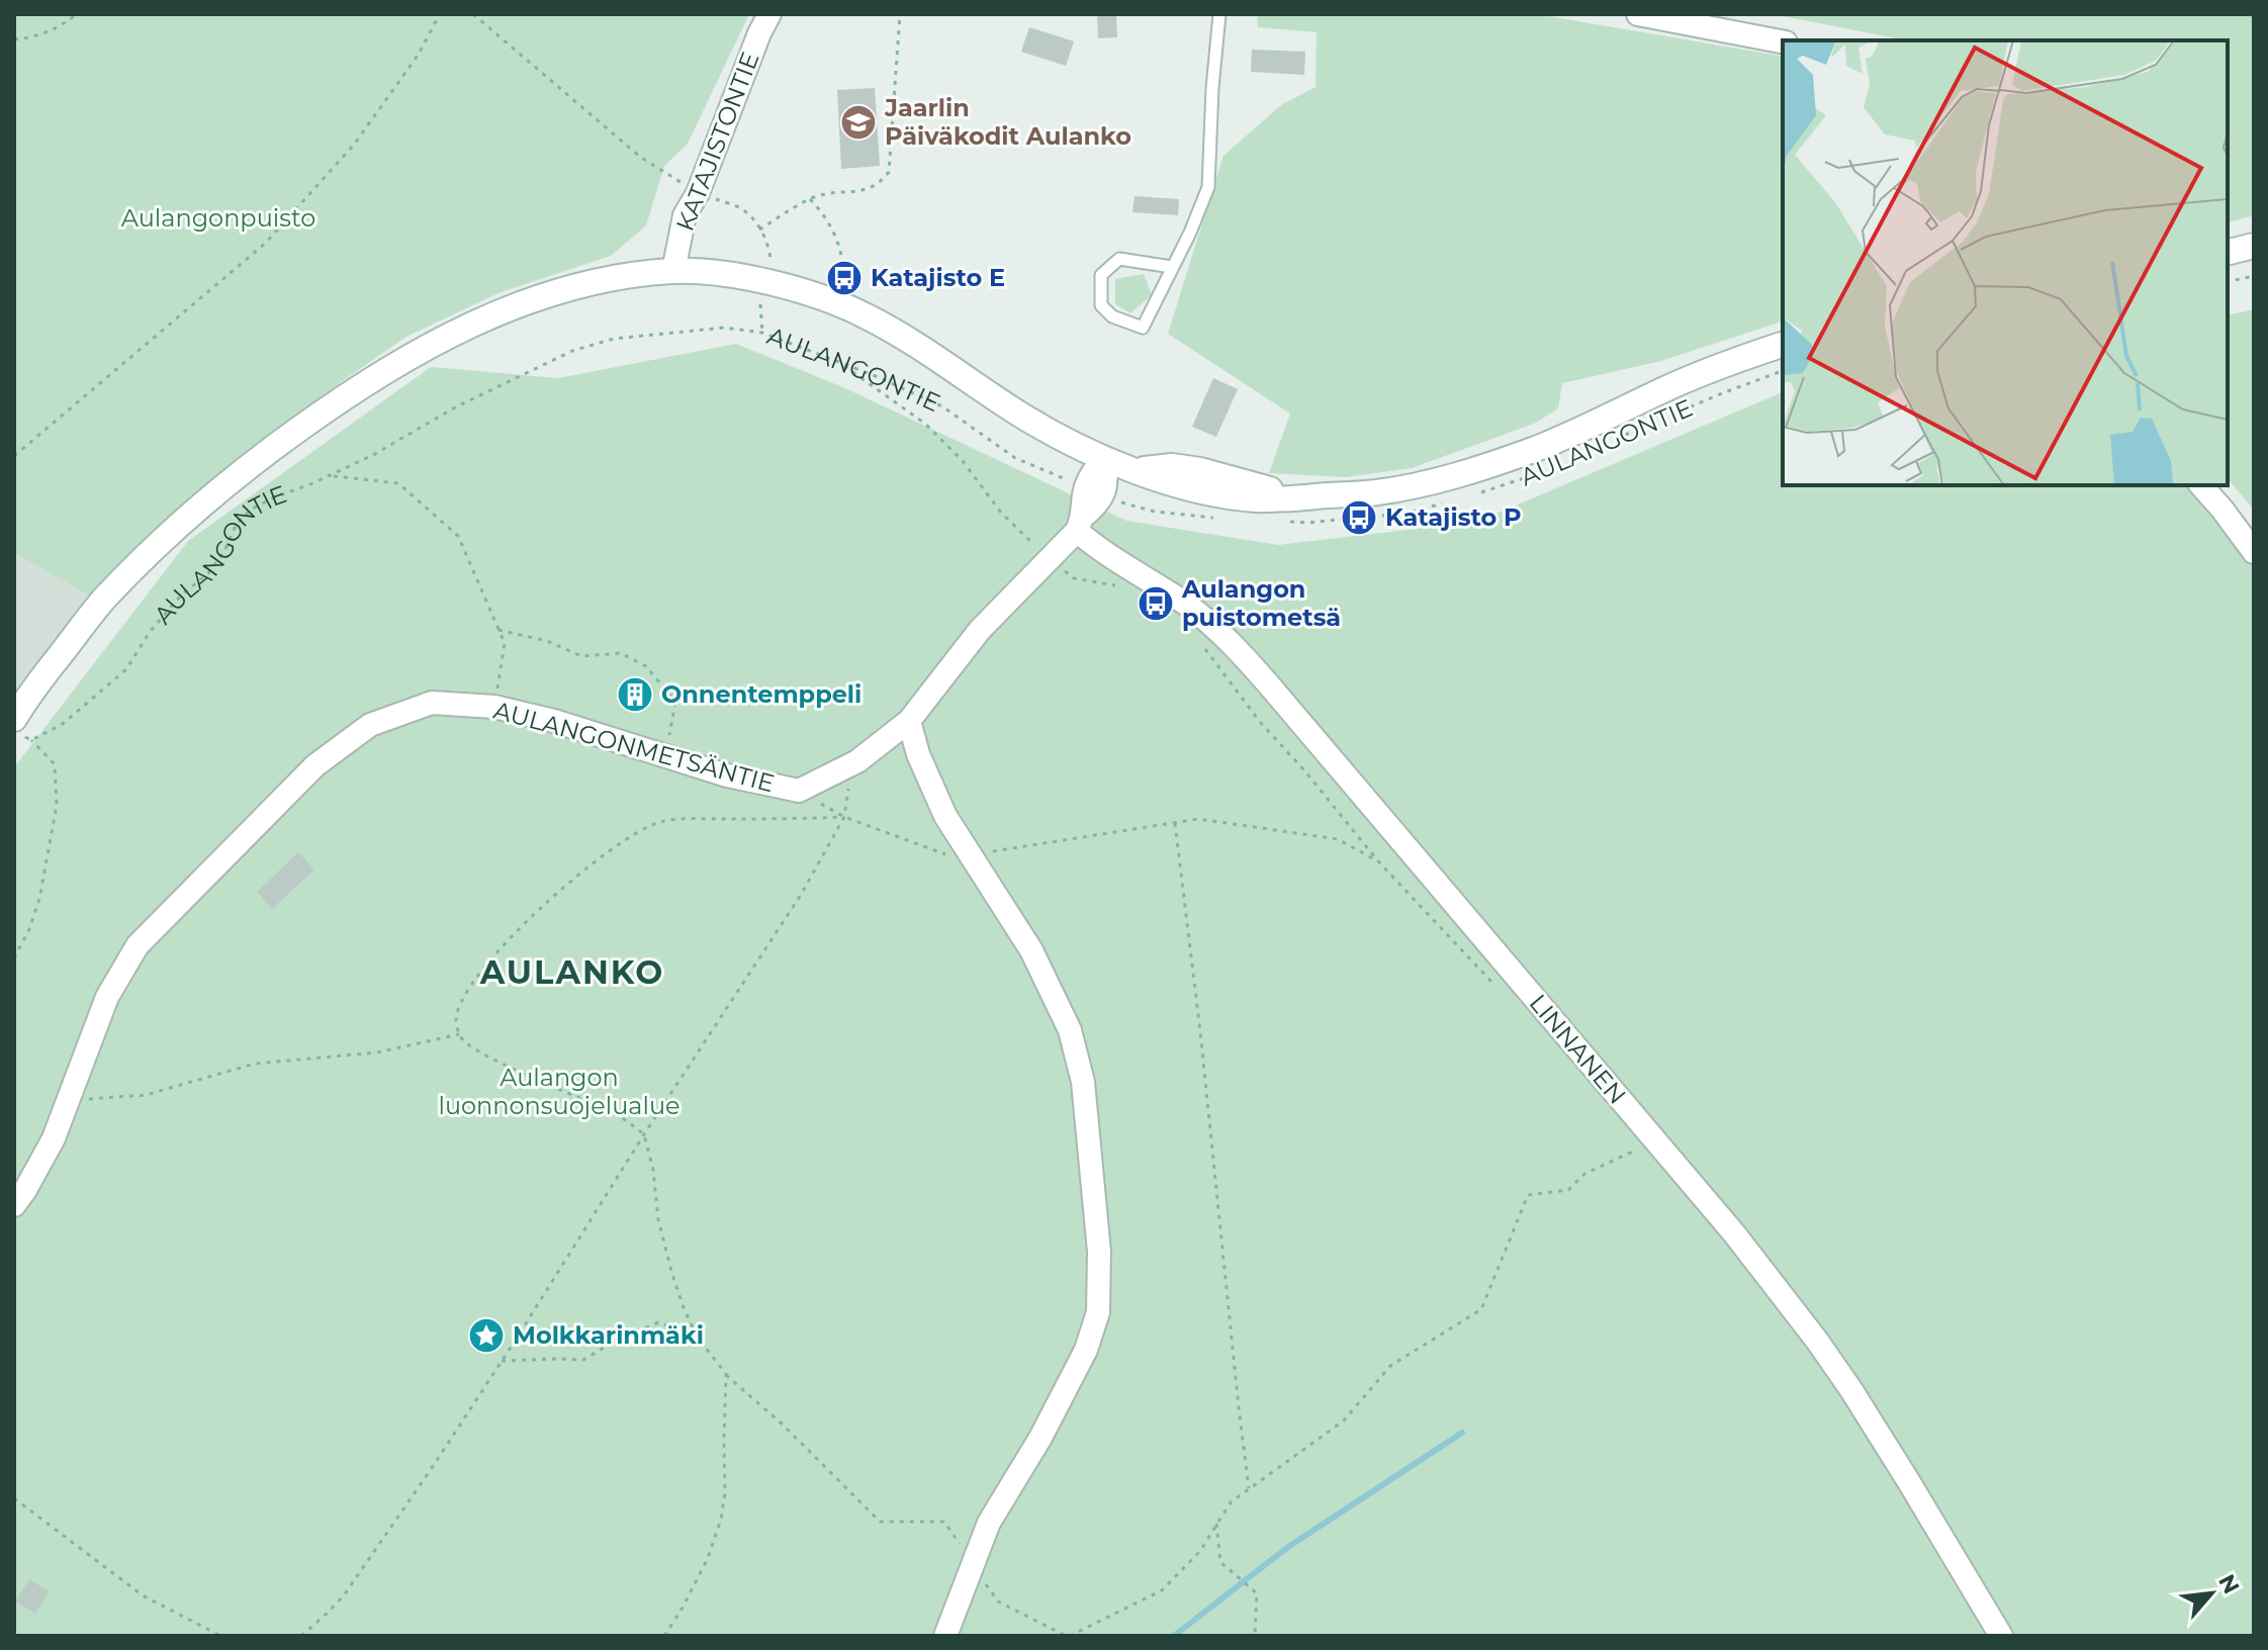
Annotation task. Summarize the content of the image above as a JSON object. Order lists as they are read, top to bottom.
{
  "streets": {
    "street": [
      "KATAJISTONTIE",
      "AULANGONTIE",
      "AULANGONMETSÄNTIE",
      "LINNANEN"
    ]
  },
  "crossings": [
    ["KATAJISTONTIE", "AULANGONTIE"],
    ["AULANGONTIE", "AULANGONMETSÄNTIE"],
    ["AULANGONMETSÄNTIE", "LINNANEN"]
  ],
  "districts": ["AULANKO"],
  "parks": ["Aulangonpuisto", "Aulangon luonnonsuojelualue"],
  "places": {
    "school or university": ["Jaarlin Päiväkodit Aulanko"],
    "bus stop": ["Katajisto E", "Katajisto P", "Aulangon puistometsä"],
    "building": ["Onnentemppeli"],
    "place": ["Molkkarinmäki"]
  },
  "north": "top right"
}
